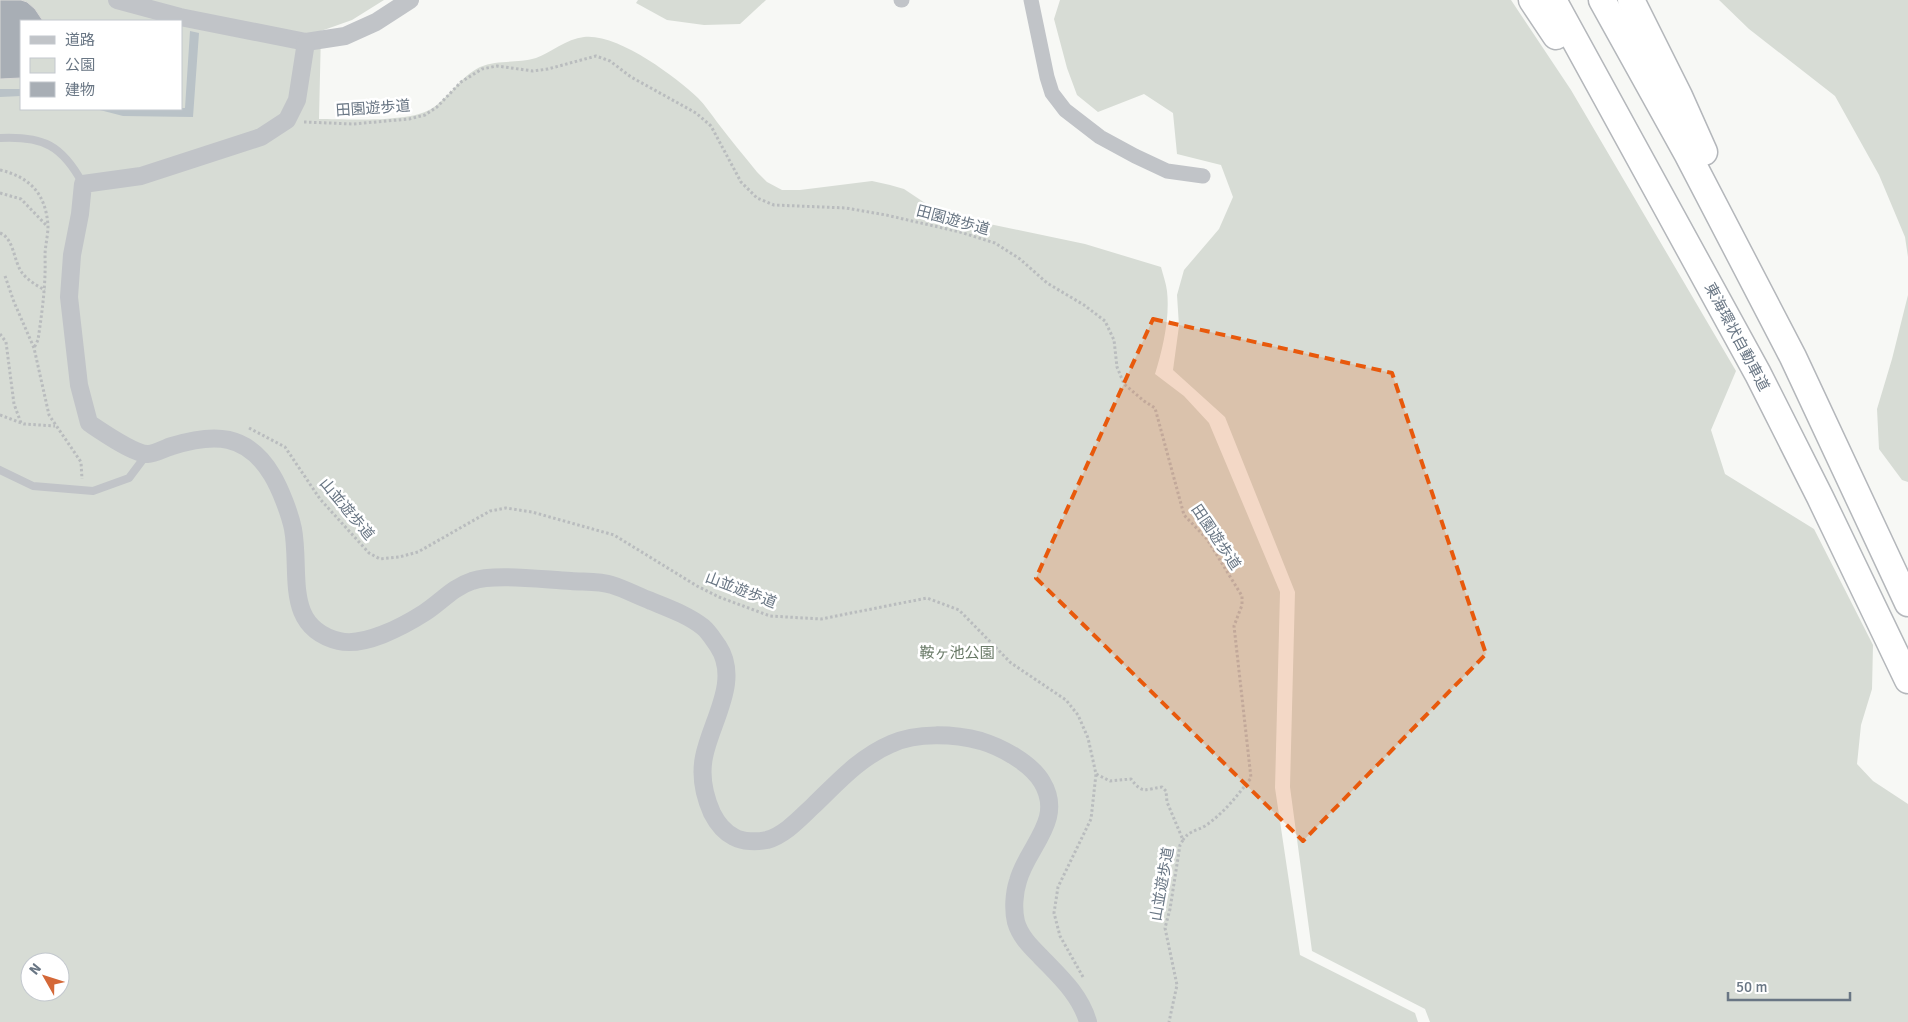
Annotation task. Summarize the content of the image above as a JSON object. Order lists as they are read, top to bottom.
{
  "streets": {
    "highway": ["東海環状自動車道"],
    "path": ["田園遊歩道", "山並遊歩道"]
  },
  "crossings": [
    ["田園遊歩道", "山並遊歩道"]
  ],
  "parks": ["鞍ヶ池公園"],
  "legend": ["道路", "公園", "建物"],
  "scale_bar": "50 m",
  "north": "top left"
}
